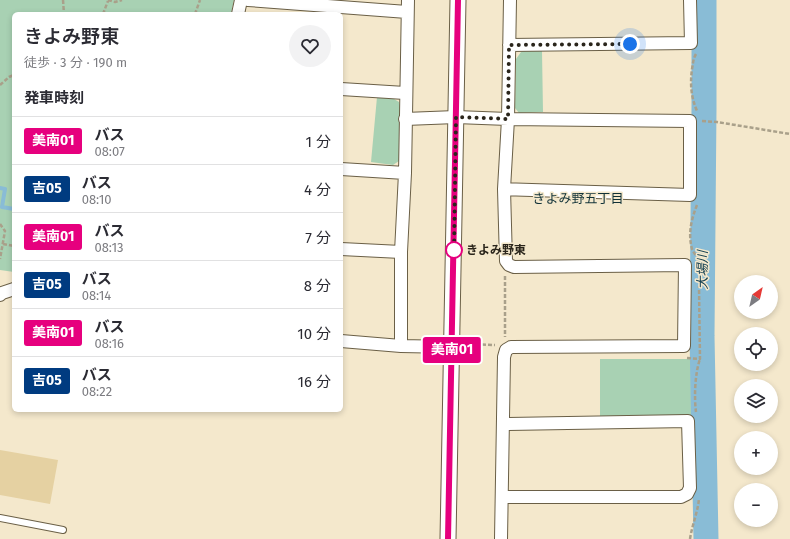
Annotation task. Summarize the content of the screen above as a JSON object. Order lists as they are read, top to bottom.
{
  "districts": ["きよみ野五丁目"],
  "water": ["大場川"],
  "places": ["きよみ野東"],
  "lines": ["bus line 美南01"],
  "north": "top right",
  "page": {
    "on_map": "美南01",
    "heading": [
      ["きよみ野東", "徒歩 · 3 分 · 190 m"],
      "発車時刻"
    ],
    "list": [
      {
        "mark": "美南01",
        "name": "バス",
        "note": "08:07",
        "value": "1 分"
      },
      {
        "mark": "吉05",
        "name": "バス",
        "note": "08:10",
        "value": "4 分"
      },
      {
        "mark": "美南01",
        "name": "バス",
        "note": "08:13",
        "value": "7 分"
      },
      {
        "mark": "吉05",
        "name": "バス",
        "note": "08:14",
        "value": "8 分"
      },
      {
        "mark": "美南01",
        "name": "バス",
        "note": "08:16",
        "value": "10 分"
      },
      {
        "mark": "吉05",
        "name": "バス",
        "note": "08:22",
        "value": "16 分"
      }
    ],
    "map_buttons": ["+", "−"]
  }
}
